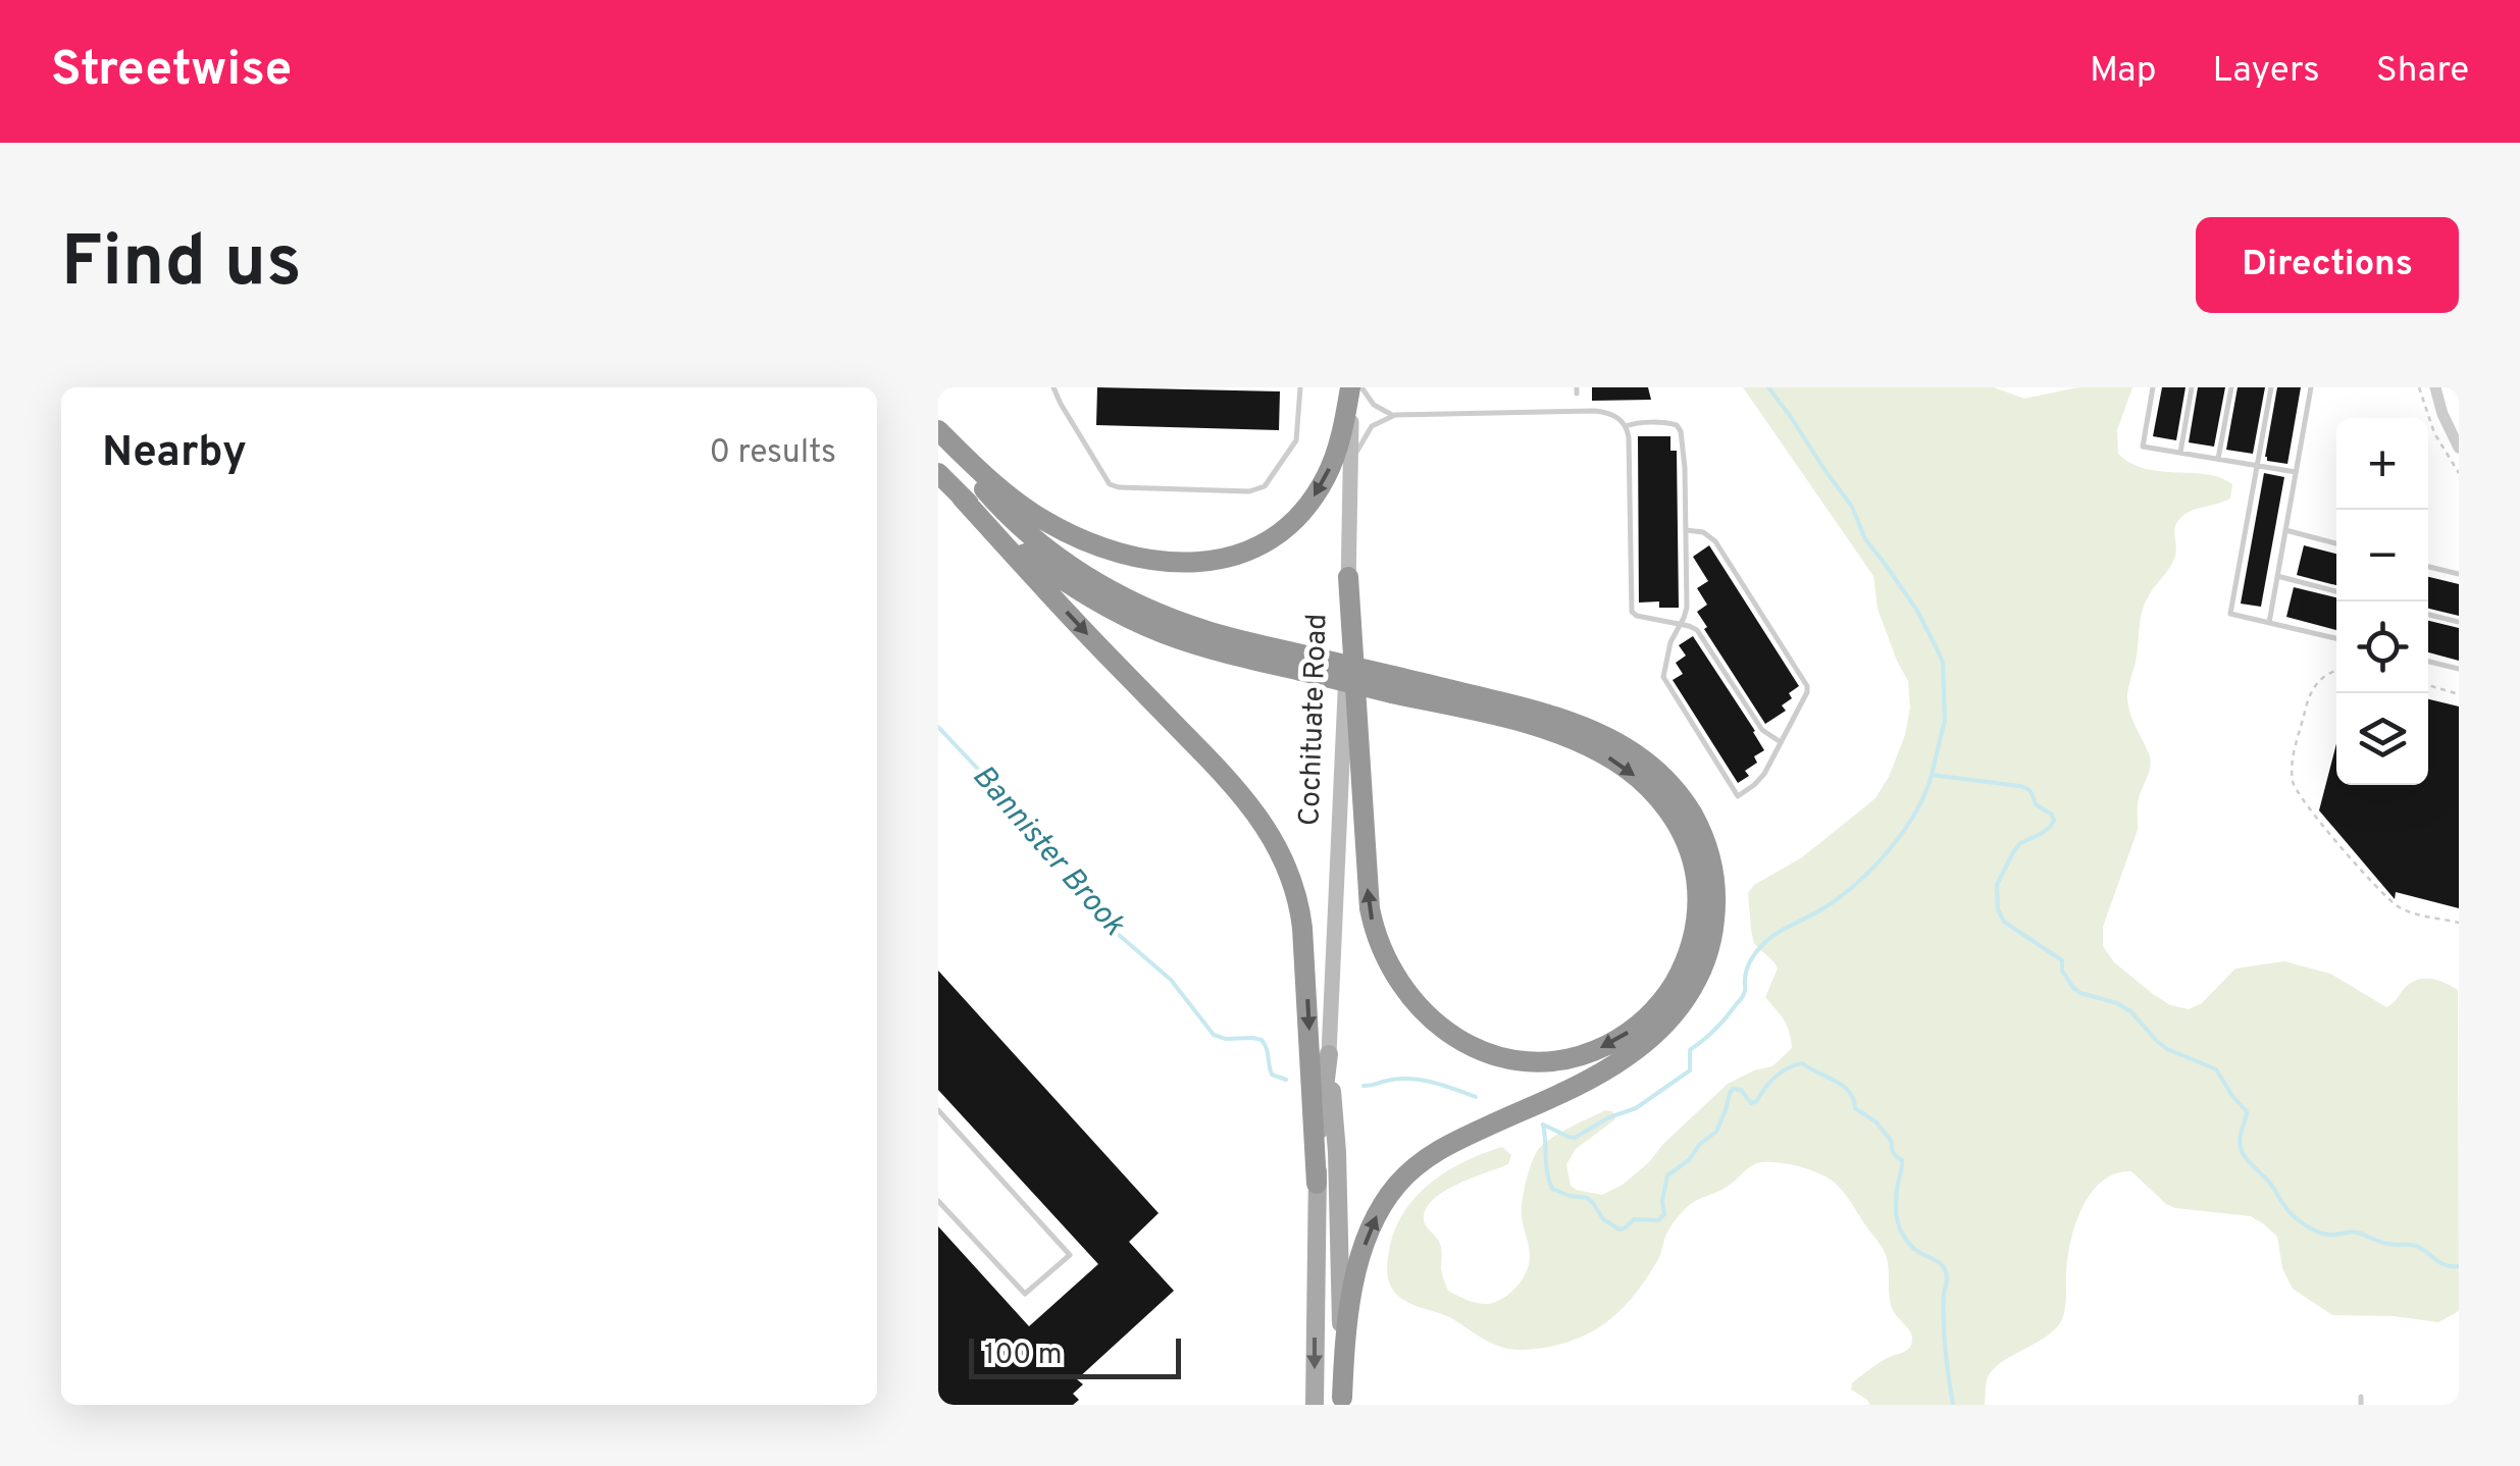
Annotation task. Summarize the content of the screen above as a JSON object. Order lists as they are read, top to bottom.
{
  "streets": {
    "main road": ["Cochituate Road"]
  },
  "water": ["Bannister Brook"],
  "scale_bar": "100 m",
  "page": {
    "header": "Streetwise",
    "nav": ["Map", "Layers", "Share"],
    "buttons": "Directions",
    "title": "Find us",
    "heading": ["Nearby", "0 results"],
    "map_buttons": ["+", "−"],
    "scale": "100 m"
  }
}
